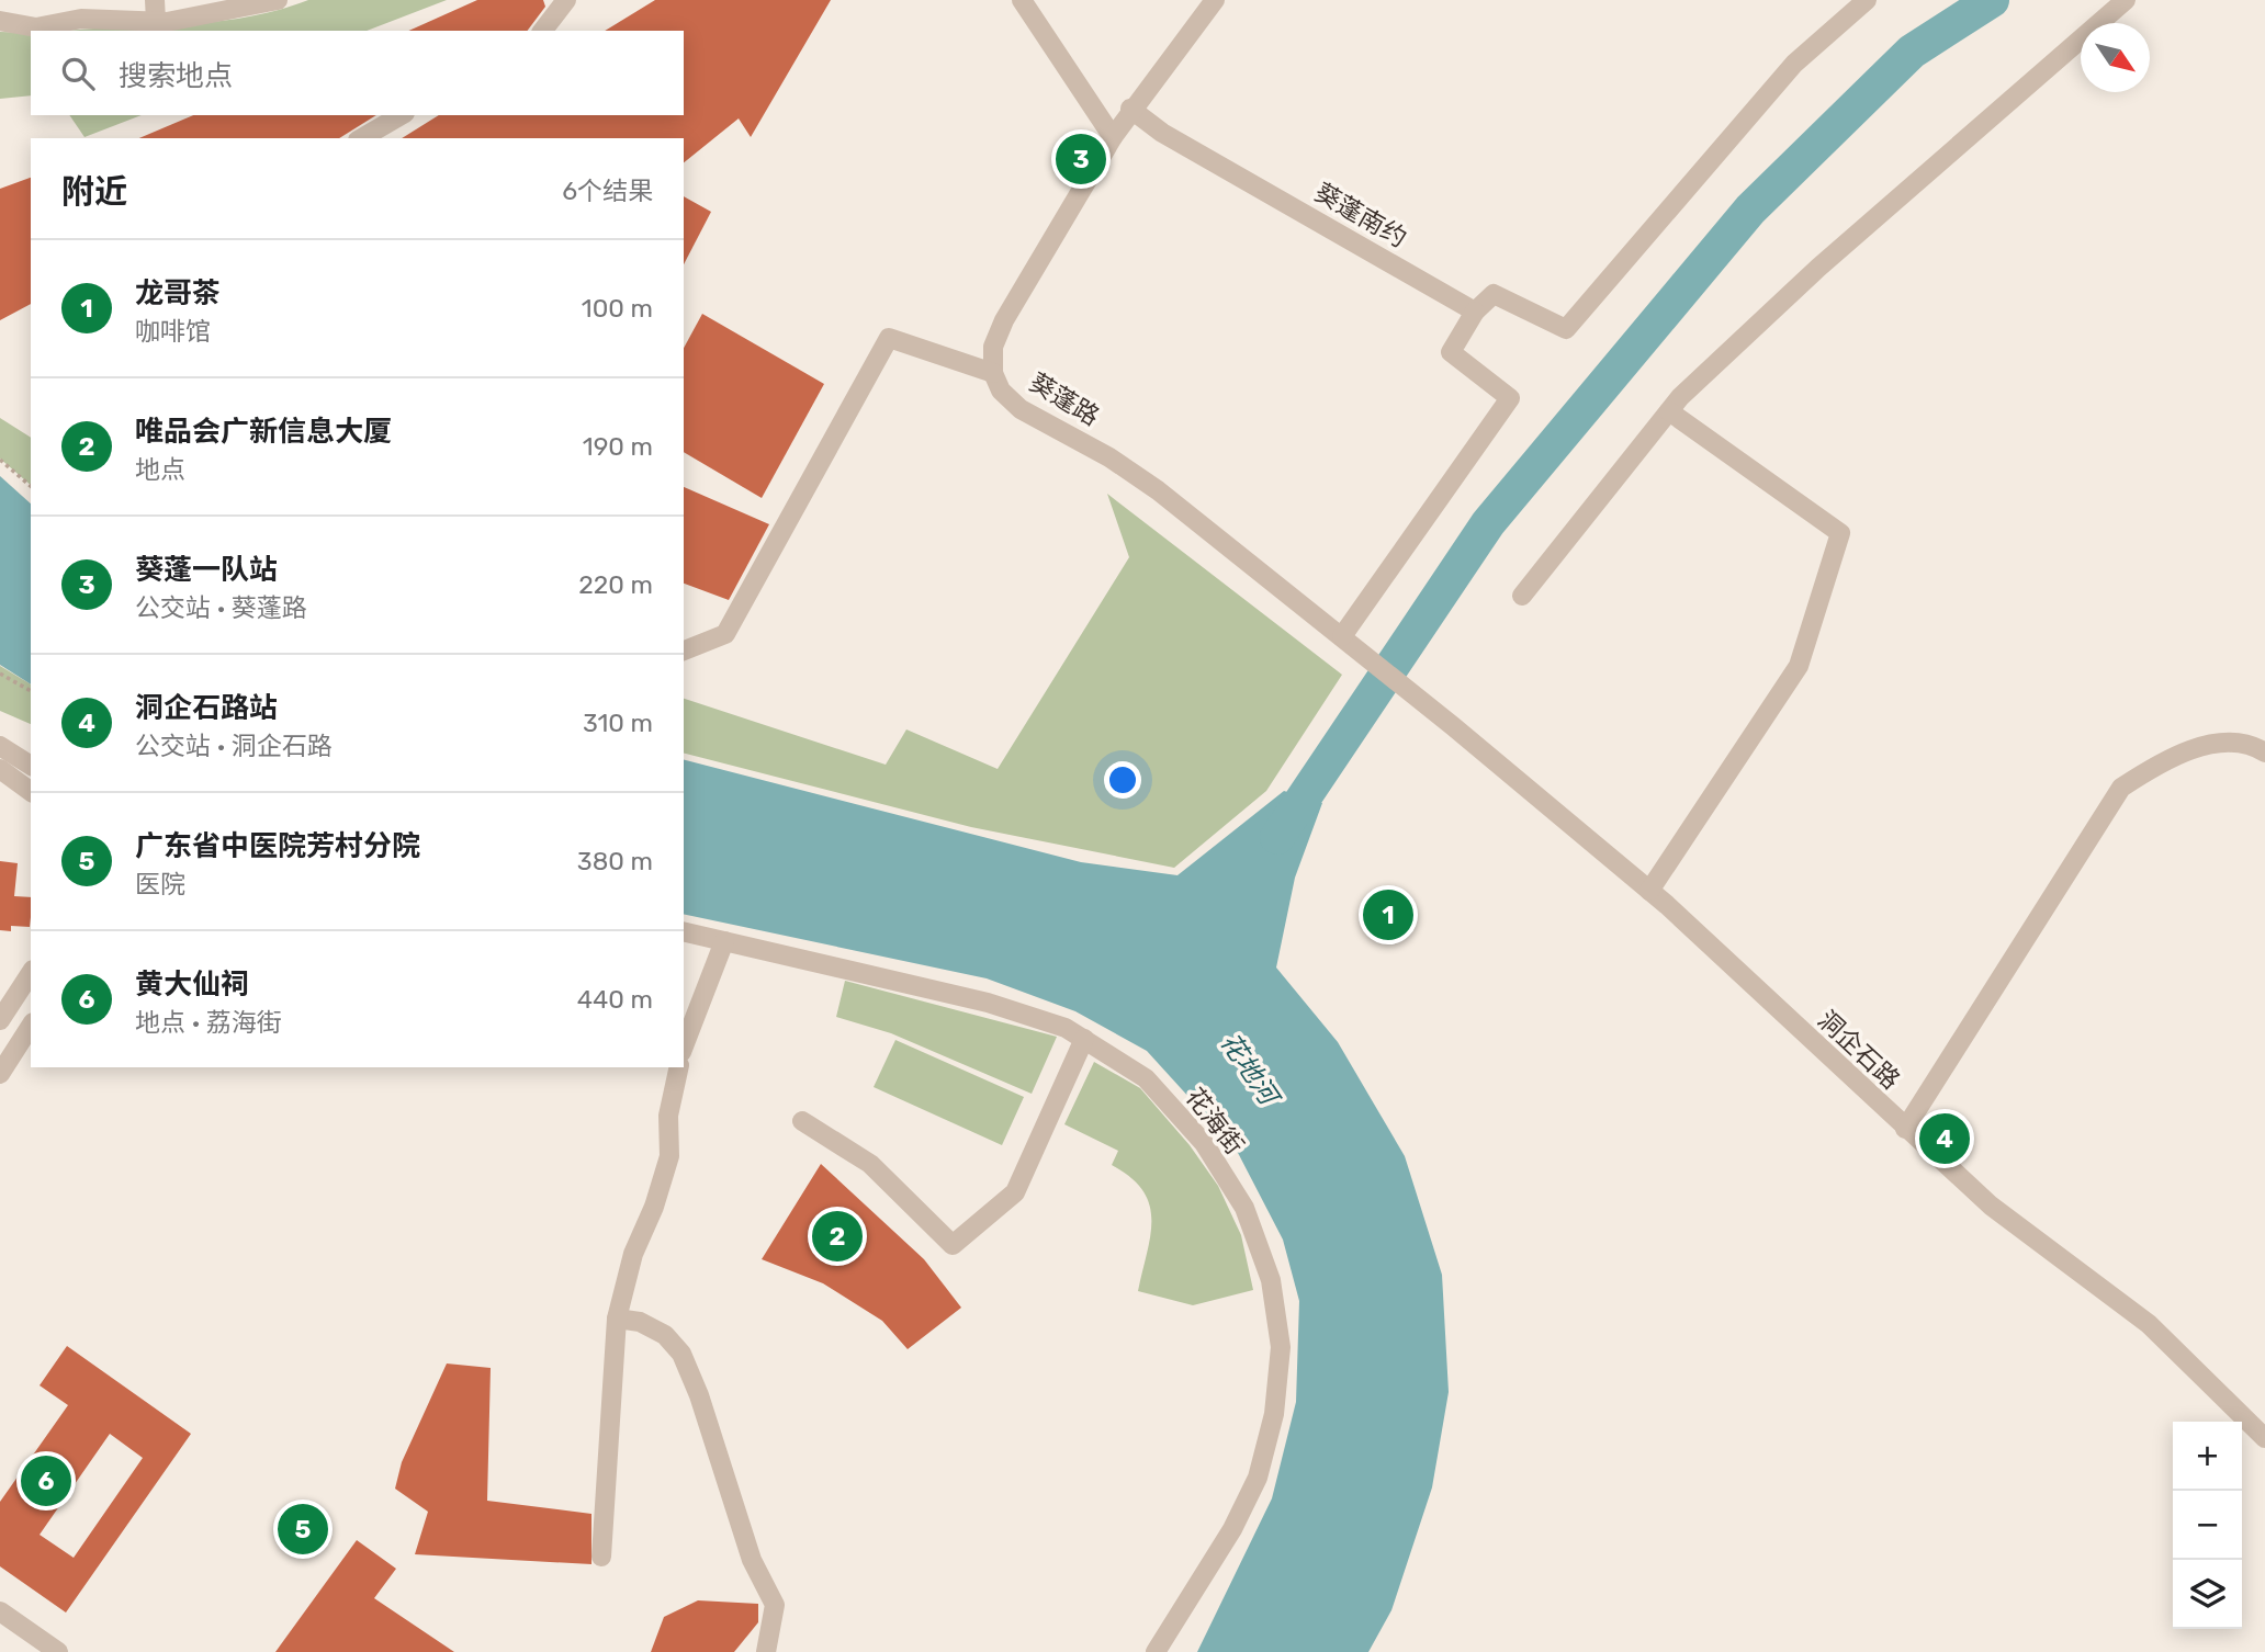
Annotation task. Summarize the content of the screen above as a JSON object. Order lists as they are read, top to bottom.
{
  "streets": {
    "street": [
      "葵蓬南约",
      "葵蓬路",
      "洞企石路",
      "花海街"
    ]
  },
  "crossings": [
    ["葵蓬南约", "葵蓬路"],
    ["葵蓬路", "洞企石路"]
  ],
  "water": ["花地河"],
  "north": "bottom right",
  "page": {
    "search": "搜索地点",
    "pins": [
      "3",
      "1",
      "4",
      "2",
      "6",
      "5"
    ],
    "heading": ["附近", "6个结果"],
    "list": [
      {
        "mark": "1",
        "name": "龙哥茶",
        "note": "咖啡馆",
        "value": "100 m"
      },
      {
        "mark": "2",
        "name": "唯品会广新信息大厦",
        "note": "地点",
        "value": "190 m"
      },
      {
        "mark": "3",
        "name": "葵蓬一队站",
        "note": "公交站 · 葵蓬路",
        "value": "220 m"
      },
      {
        "mark": "4",
        "name": "洞企石路站",
        "note": "公交站 · 洞企石路",
        "value": "310 m"
      },
      {
        "mark": "5",
        "name": "广东省中医院芳村分院",
        "note": "医院",
        "value": "380 m"
      },
      {
        "mark": "6",
        "name": "黄大仙祠",
        "note": "地点 · 荔海街",
        "value": "440 m"
      }
    ],
    "map_buttons": ["+", "−"]
  }
}
